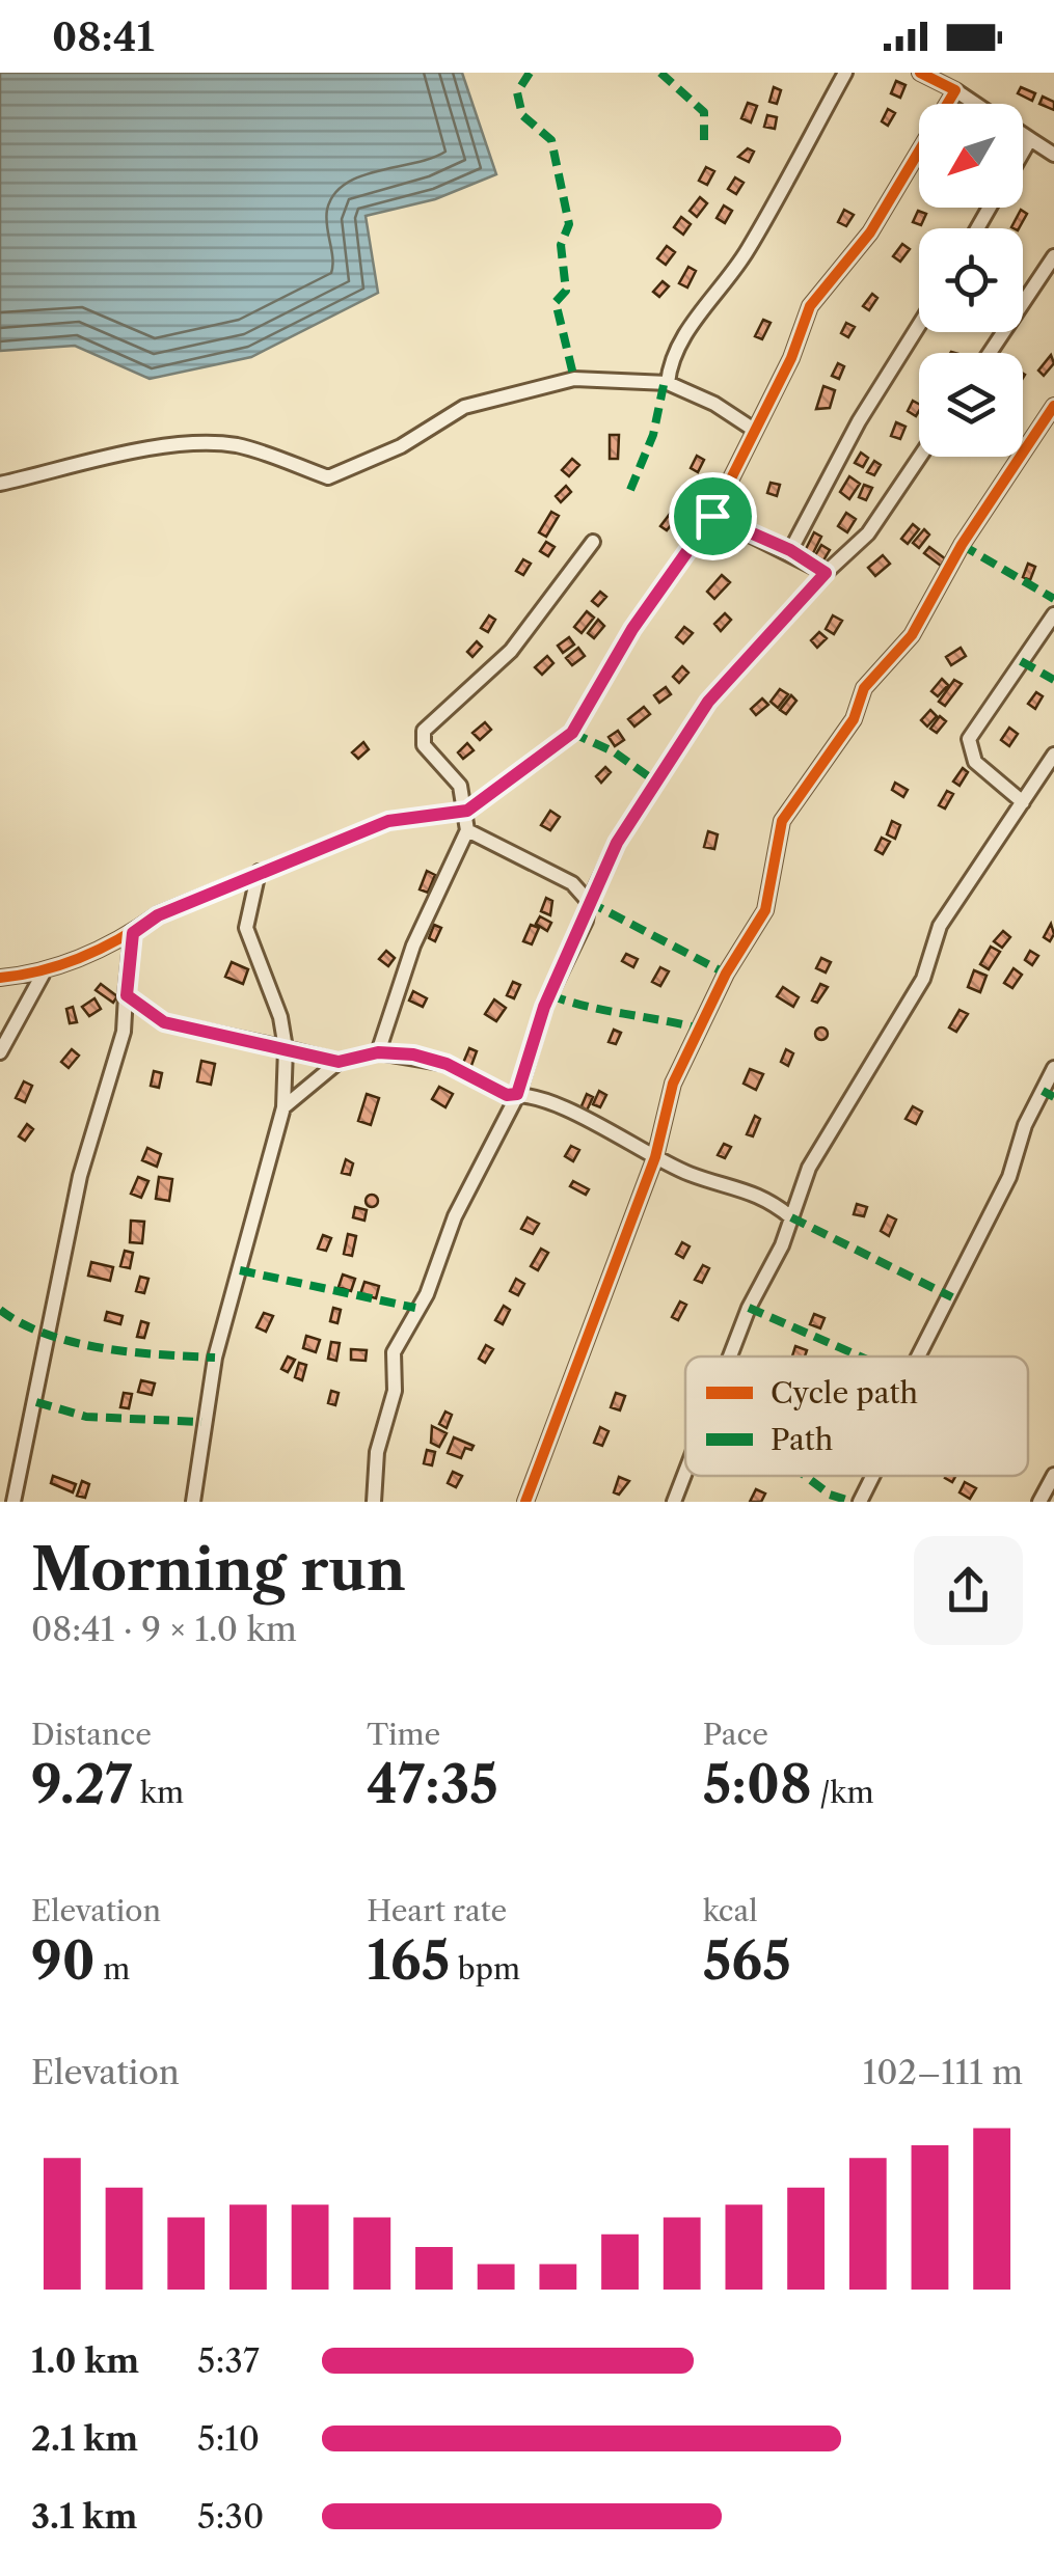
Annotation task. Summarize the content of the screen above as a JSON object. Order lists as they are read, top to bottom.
{
  "legend": ["Cycle path", "Path"],
  "north": "bottom left",
  "page": {
    "status": "08:41",
    "heading": ["Morning run", "08:41 · 9 × 1.0 km"],
    "stats": [
      ["Distance", "9.27 km"],
      ["Time", "47:35"],
      ["Pace", "5:08 /km"],
      ["Elevation", "90 m"],
      ["Heart rate", "165 bpm"],
      ["kcal", "565"]
    ],
    "chart": ["Elevation", "102–111 m"],
    "list": [
      {
        "name": "1.0 km",
        "note": "5:37"
      },
      {
        "name": "2.1 km",
        "note": "5:10"
      },
      {
        "name": "3.1 km",
        "note": "5:30"
      }
    ]
  }
}
